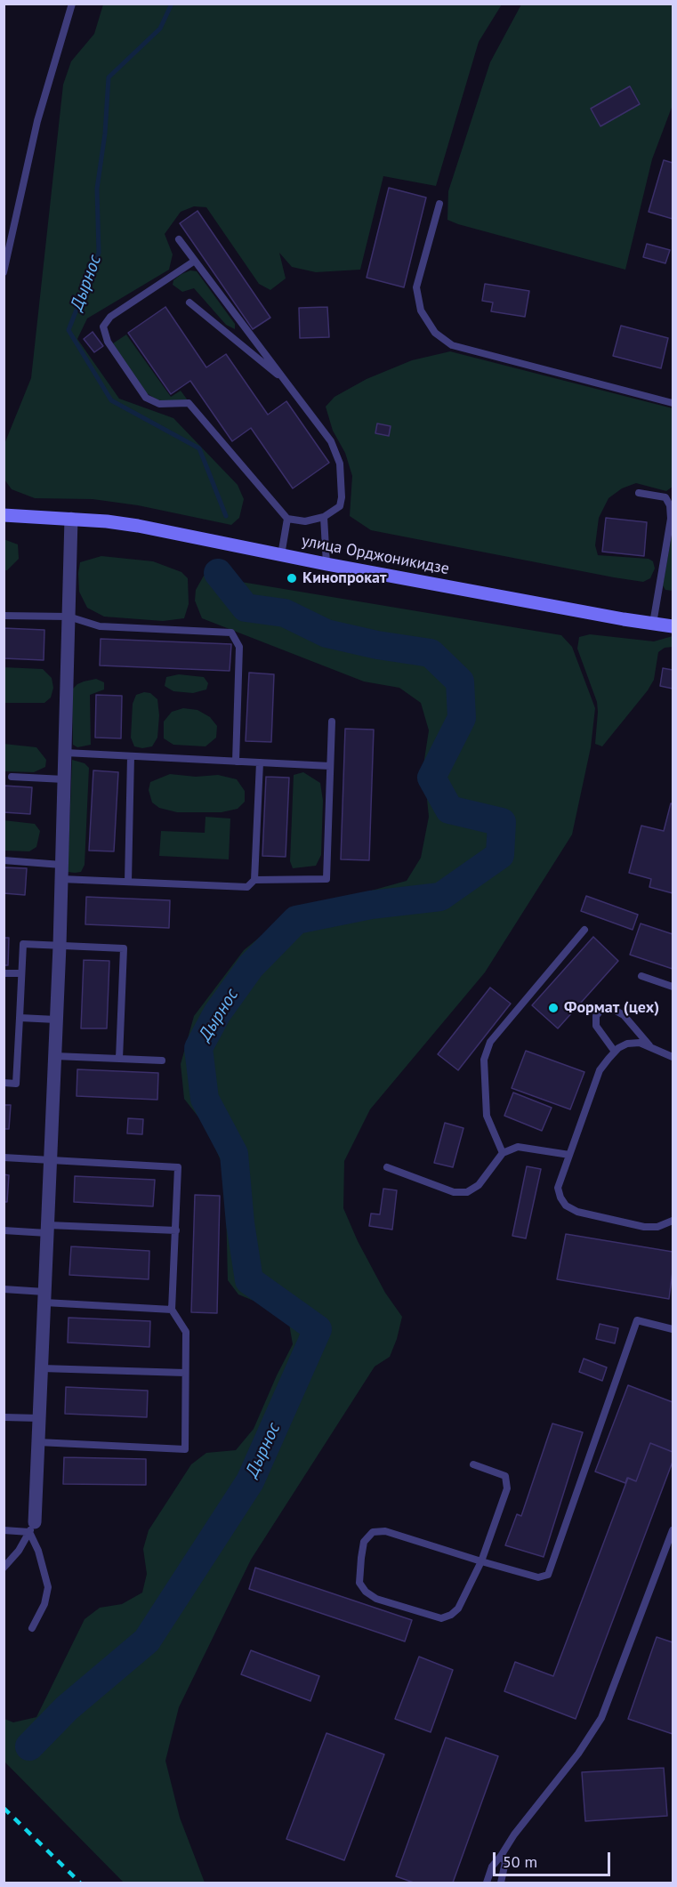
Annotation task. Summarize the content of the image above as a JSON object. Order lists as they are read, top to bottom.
{
  "streets": {
    "main road": ["улица Орджоникидзе"]
  },
  "water": ["Дырнос"],
  "places": ["Кинопрокат", "Формат (цех)"],
  "scale_bar": "50 m"
}
